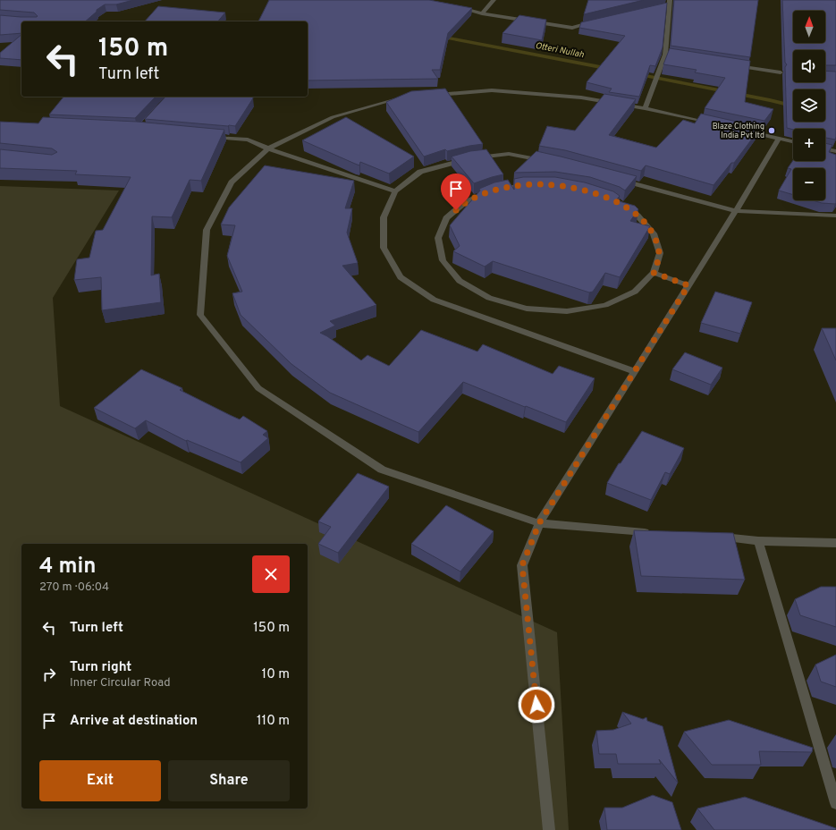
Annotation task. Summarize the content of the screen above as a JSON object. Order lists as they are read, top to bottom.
{
  "water": ["Otteri Nullah"],
  "places": ["Blaze Clothing India Pvt ltd"],
  "north": "top",
  "page": {
    "map_buttons": ["+", "−"],
    "turn": ["150 m", "Turn left"],
    "heading": ["4 min", "270 m · 06:04"],
    "list": [
      {
        "name": "Turn left",
        "value": "150 m"
      },
      {
        "name": "Turn right",
        "note": "Inner Circular Road",
        "value": "10 m"
      },
      {
        "name": "Arrive at destination",
        "value": "110 m"
      }
    ],
    "buttons": ["Exit", "Share"]
  }
}
